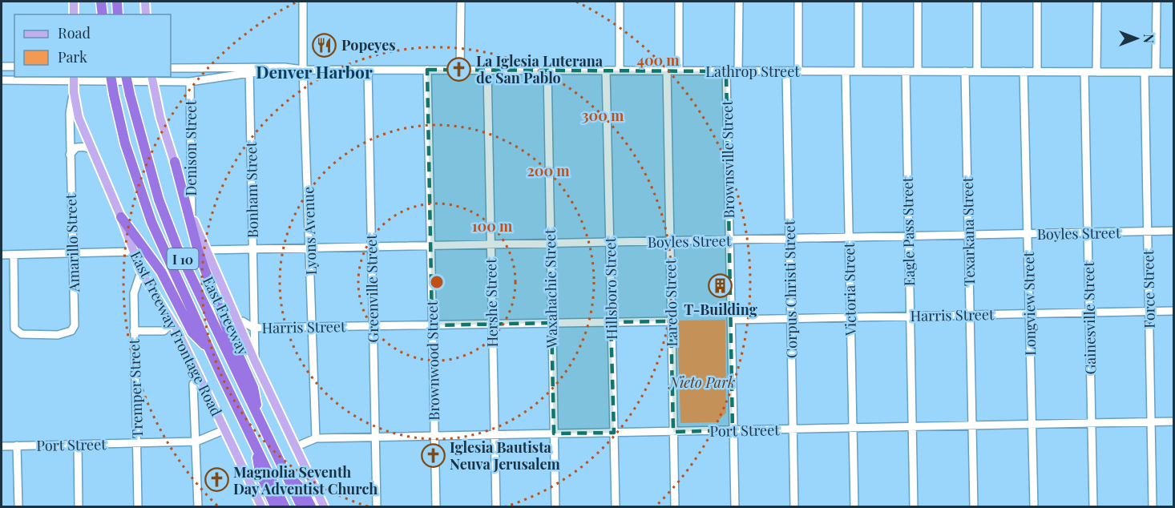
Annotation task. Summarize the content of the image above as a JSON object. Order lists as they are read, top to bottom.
{
  "streets": {
    "highway": ["I 10", "East Freeway"],
    "main road": ["East Freeway Frontage Road"],
    "street": [
      "Lathrop Street",
      "Denison Street",
      "Brownsville Street",
      "Bonham Street",
      "Lyons Avenue",
      "Eagle Pass Street",
      "Texarkana Street",
      "Boyles Street",
      "Amarillo Street",
      "Greenville Street",
      "Waxahachie Street",
      "Hillsboro Street",
      "Corpus Christi Street",
      "Victoria Street",
      "Force Street",
      "Hershe Street",
      "Laredo Street",
      "Longview Street",
      "Harris Street",
      "Gainesville Street",
      "Brownwood Street",
      "Tremper Street",
      "Port Street"
    ]
  },
  "crossings": [
    ["Lathrop Street", "Denison Street"],
    ["Lathrop Street", "Brownsville Street"],
    ["Lathrop Street", "Bonham Street"],
    ["Lathrop Street", "Lyons Avenue"],
    ["Lathrop Street", "Eagle Pass Street"],
    ["Lathrop Street", "Texarkana Street"],
    ["Lathrop Street", "Greenville Street"],
    ["Lathrop Street", "Waxahachie Street"],
    ["Lathrop Street", "Hillsboro Street"],
    ["Lathrop Street", "Corpus Christi Street"],
    ["Lathrop Street", "Victoria Street"],
    ["Lathrop Street", "Force Street"],
    ["Lathrop Street", "Hershe Street"],
    ["Lathrop Street", "Laredo Street"],
    ["Lathrop Street", "Longview Street"],
    ["Lathrop Street", "Gainesville Street"],
    ["Lathrop Street", "East Freeway Frontage Road"],
    ["Lathrop Street", "Brownwood Street"],
    ["Brownsville Street", "Boyles Street"],
    ["Brownsville Street", "Harris Street"],
    ["Brownsville Street", "Port Street"],
    ["Bonham Street", "Boyles Street"],
    ["Bonham Street", "Harris Street"],
    ["Lyons Avenue", "Boyles Street"],
    ["Lyons Avenue", "Harris Street"],
    ["Lyons Avenue", "Port Street"],
    ["Eagle Pass Street", "Boyles Street"],
    ["Eagle Pass Street", "Harris Street"],
    ["Eagle Pass Street", "Port Street"],
    ["Texarkana Street", "Boyles Street"],
    ["Texarkana Street", "Harris Street"],
    ["Texarkana Street", "Port Street"],
    ["Boyles Street", "Greenville Street"],
    ["Boyles Street", "Waxahachie Street"],
    ["Boyles Street", "Hillsboro Street"],
    ["Boyles Street", "Corpus Christi Street"],
    ["Boyles Street", "Victoria Street"],
    ["Boyles Street", "Force Street"],
    ["Boyles Street", "Hershe Street"],
    ["Boyles Street", "Laredo Street"],
    ["Boyles Street", "Longview Street"],
    ["Boyles Street", "Gainesville Street"],
    ["Boyles Street", "Brownwood Street"],
    ["Amarillo Street", "East Freeway Frontage Road"],
    ["Greenville Street", "Harris Street"],
    ["Greenville Street", "Port Street"],
    ["Waxahachie Street", "Harris Street"],
    ["Waxahachie Street", "Port Street"],
    ["Hillsboro Street", "Harris Street"],
    ["Hillsboro Street", "Port Street"],
    ["Corpus Christi Street", "Harris Street"],
    ["Corpus Christi Street", "Port Street"],
    ["Victoria Street", "Harris Street"],
    ["Victoria Street", "Port Street"],
    ["Force Street", "Harris Street"],
    ["Force Street", "Port Street"],
    ["Hershe Street", "Harris Street"],
    ["Hershe Street", "Port Street"],
    ["Laredo Street", "Harris Street"],
    ["Laredo Street", "Port Street"],
    ["Longview Street", "Harris Street"],
    ["Longview Street", "Port Street"],
    ["Harris Street", "Gainesville Street"],
    ["Harris Street", "Brownwood Street"],
    ["Gainesville Street", "Port Street"],
    ["East Freeway Frontage Road", "Tremper Street"],
    ["East Freeway Frontage Road", "Port Street"],
    ["Brownwood Street", "Port Street"],
    ["Tremper Street", "Port Street"]
  ],
  "districts": ["Denver Harbor"],
  "parks": ["Nieto Park"],
  "places": {
    "restaurant": ["Popeyes"],
    "church": ["La Iglesia Luterana de San Pablo", "Iglesia Bautista Neuva Jerusalem", "Magnolia Seventh Day Adventist Church"],
    "building": ["T-Building"]
  },
  "legend": ["Road", "Park"],
  "north": "right",
  "rings": [
    "400 m",
    "300 m",
    "200 m",
    "100 m"
  ]
}
